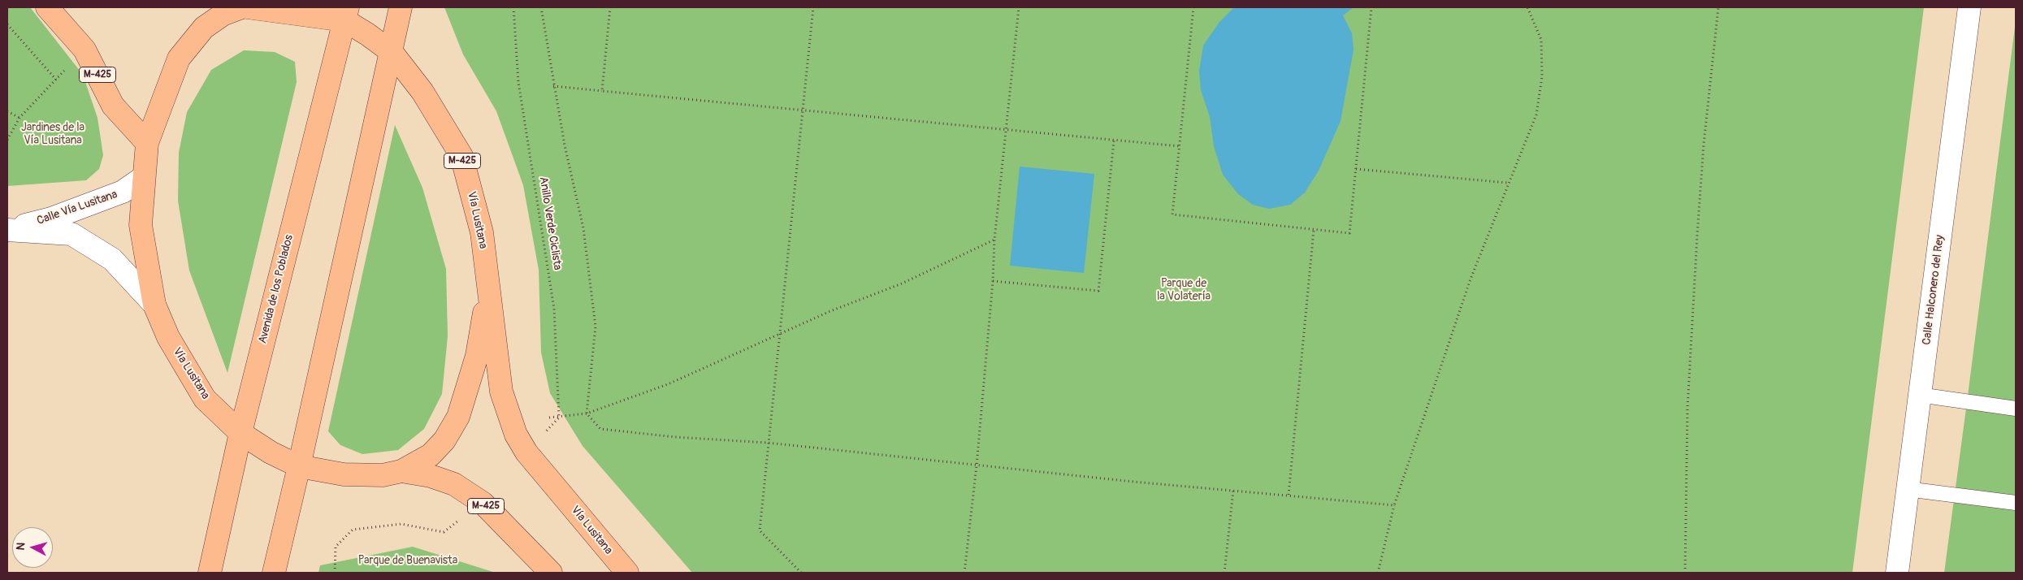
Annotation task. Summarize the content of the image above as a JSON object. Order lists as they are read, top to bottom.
{
  "streets": {
    "main road": ["M-425", "Vía Lusitana", "Avenida de los Poblados"],
    "street": ["Calle Vía Lusitana", "Calle Halconero del Rey"],
    "path": ["Anillo Verde Ciclista"]
  },
  "crossings": [
    ["M-425", "Vía Lusitana"],
    ["Calle Vía Lusitana", "Vía Lusitana"],
    ["Vía Lusitana", "Avenida de los Poblados"]
  ],
  "parks": ["Jardines de la Vía Lusitana", "Parque de la Volatería", "Parque de Buenavista"],
  "north": "left"
}
